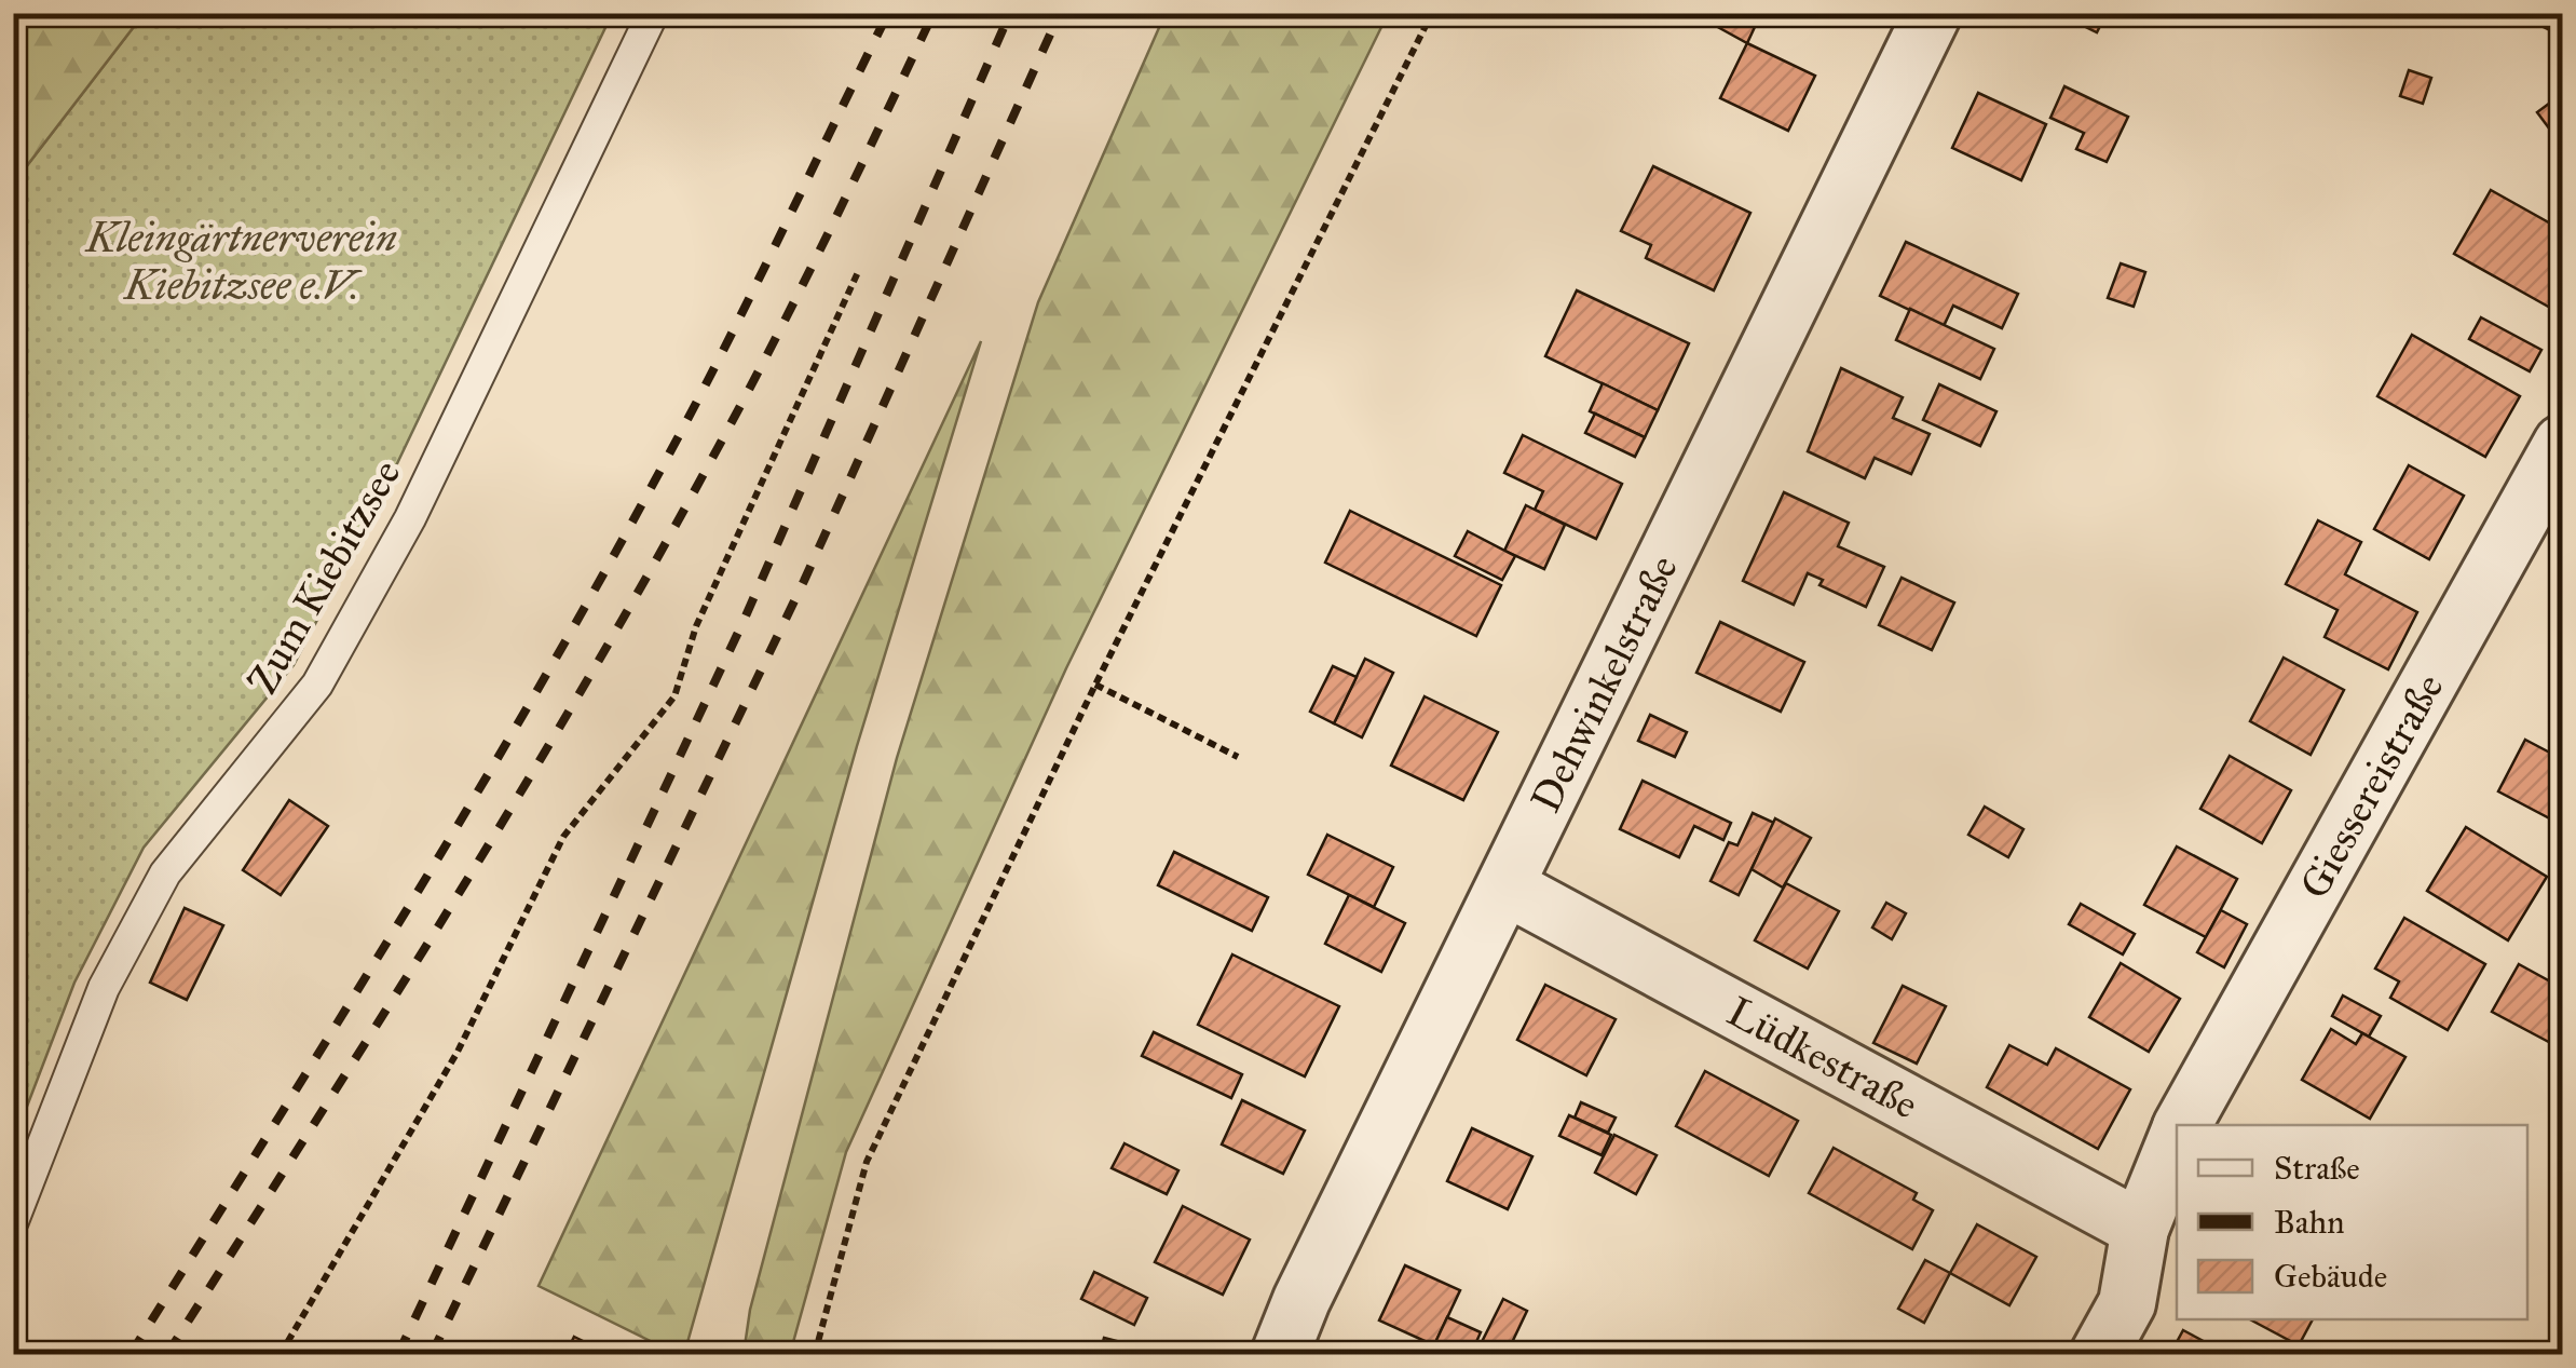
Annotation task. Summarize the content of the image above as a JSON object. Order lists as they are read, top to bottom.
{
  "streets": {
    "street": ["Dehwinkelstraße", "Giessereistraße", "Lüdkestraße"],
    "lane": ["Zum Kiebitzsee"]
  },
  "crossings": [
    ["Dehwinkelstraße", "Lüdkestraße"],
    ["Giessereistraße", "Lüdkestraße"]
  ],
  "parks": ["Kleingärtnerverein Kiebitzsee e.V."],
  "legend": ["Straße", "Bahn", "Gebäude"]
}
